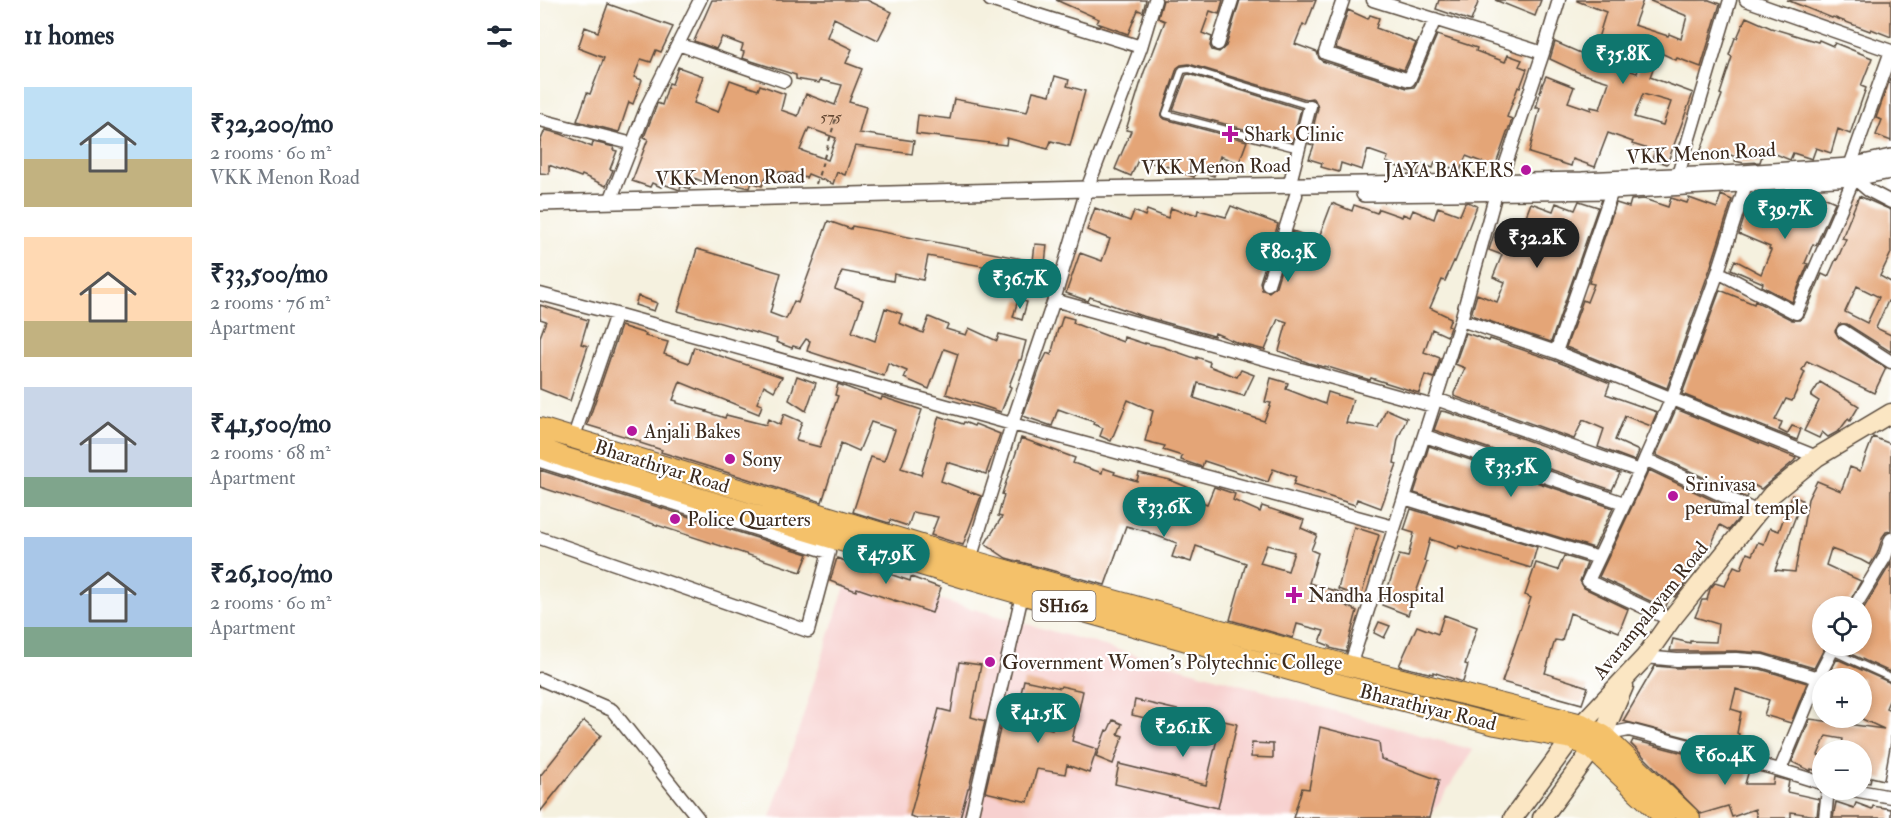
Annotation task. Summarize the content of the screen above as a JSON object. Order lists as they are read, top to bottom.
{
  "streets": {
    "main road": ["Bharathiyar Road", "SH162", "Avarampalayam Road"],
    "street": ["VKK Menon Road"]
  },
  "crossings": [
    ["Bharathiyar Road", "SH162"],
    ["Bharathiyar Road", "Avarampalayam Road"]
  ],
  "places": {
    "health": ["Shark Clinic", "Nandha Hospital"],
    "other": [
      "JAYA BAKERS",
      "Anjali Bakes",
      "Sony",
      "Srinivasa perumal temple",
      "Police Quarters",
      "Government Women's Polytechnic College"
    ]
  },
  "house_numbers": ["575"],
  "page": {
    "heading": "11 homes",
    "price": [
      "₹35.8K",
      "₹39.7K",
      "₹32.2K",
      "₹80.3K",
      "₹36.7K",
      "₹33.5K",
      "₹33.6K",
      "₹47.9K",
      "₹41.5K",
      "₹26.1K",
      "₹60.4K"
    ],
    "list": [
      {
        "name": "₹32,200/mo",
        "note": "2 rooms · 60 m² · VKK Menon Road"
      },
      {
        "name": "₹33,500/mo",
        "note": "2 rooms · 76 m² · Apartment"
      },
      {
        "name": "₹41,500/mo",
        "note": "2 rooms · 68 m² · Apartment"
      },
      {
        "name": "₹26,100/mo",
        "note": "2 rooms · 60 m² · Apartment"
      }
    ],
    "map_buttons": ["+", "−"]
  }
}
